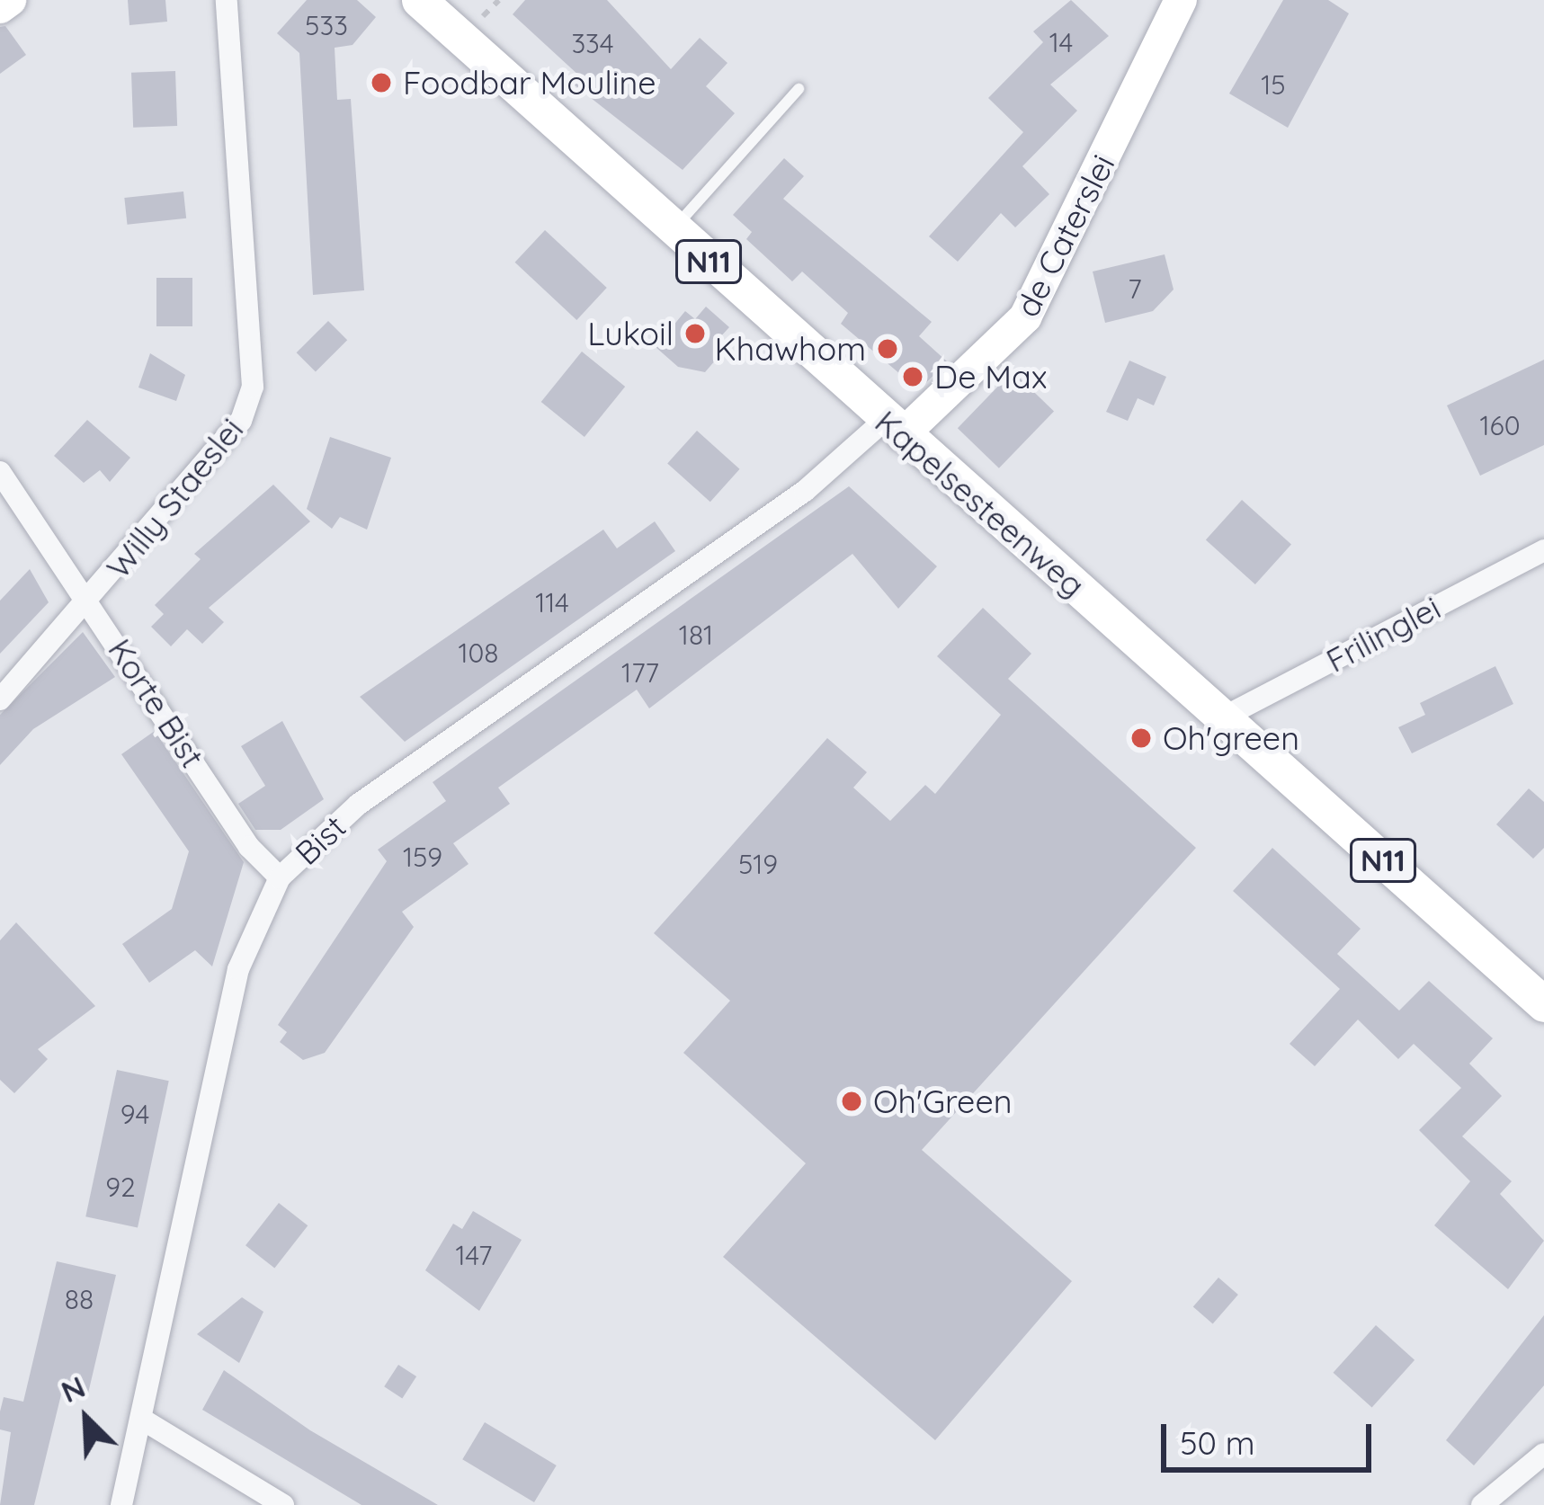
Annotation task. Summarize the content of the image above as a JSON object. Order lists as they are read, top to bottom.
{
  "streets": {
    "main road": ["N11", "Kapelsesteenweg"],
    "street": [
      "de Caterslei",
      "Willy Staeslei",
      "Frilinglei",
      "Korte Bist",
      "Bist"
    ]
  },
  "crossings": [
    ["de Caterslei", "Kapelsesteenweg"],
    ["de Caterslei", "Bist"],
    ["Willy Staeslei", "Korte Bist"],
    ["Kapelsesteenweg", "Frilinglei"],
    ["Kapelsesteenweg", "Bist"],
    ["Korte Bist", "Bist"]
  ],
  "places": [
    "Foodbar Mouline",
    "Lukoil",
    "Khawhom",
    "De Max",
    "Oh'green",
    "Oh'Green"
  ],
  "house_numbers": [
    "533",
    "14",
    "334",
    "15",
    "7",
    "160",
    "114",
    "181",
    "108",
    "177",
    "159",
    "519",
    "94",
    "92",
    "147",
    "88"
  ],
  "scale_bar": "50 m",
  "north": "top left"
}
